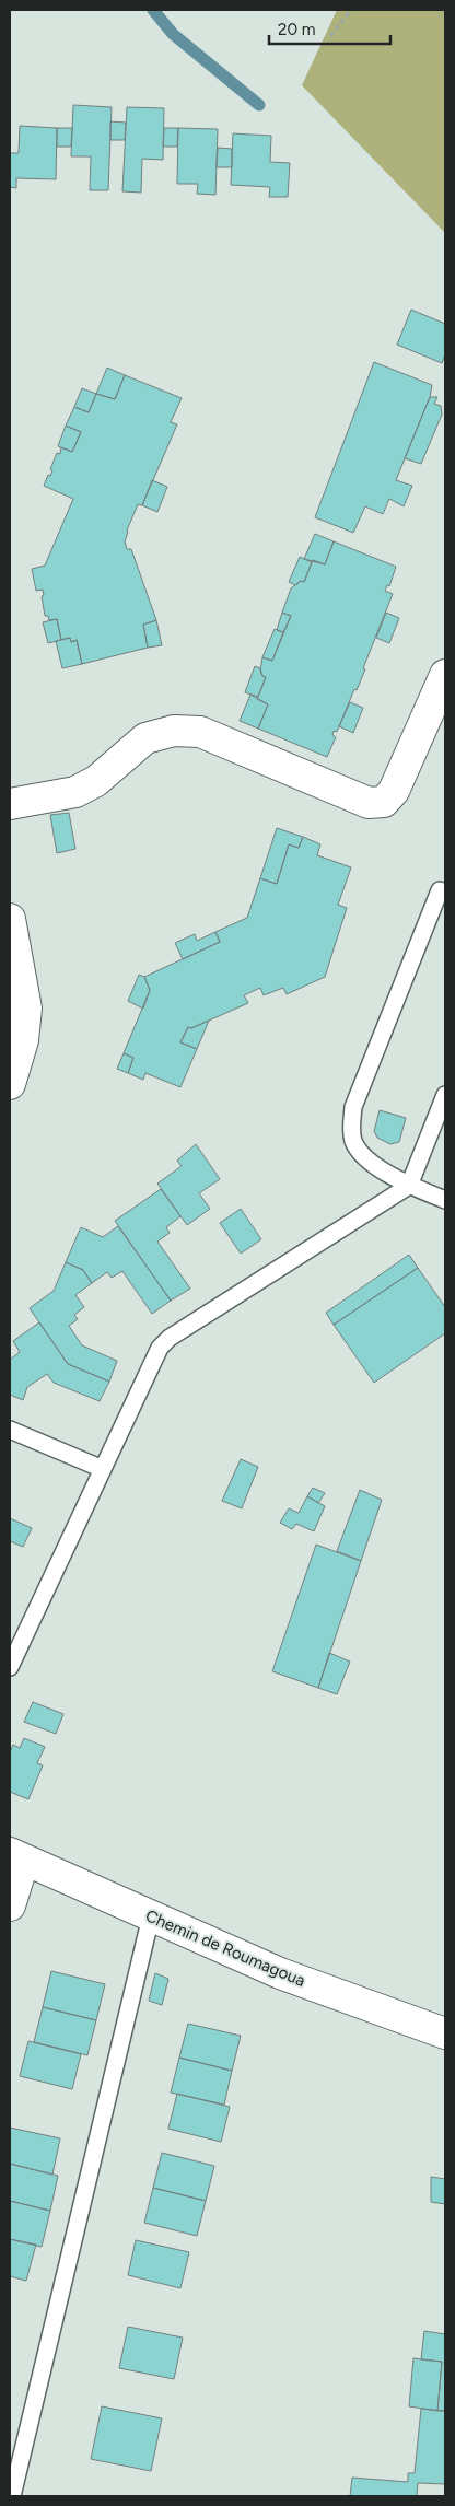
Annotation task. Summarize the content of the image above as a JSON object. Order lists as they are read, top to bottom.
{
  "streets": {
    "street": ["Chemin de Roumagoua"]
  },
  "scale_bar": "20 m"
}
